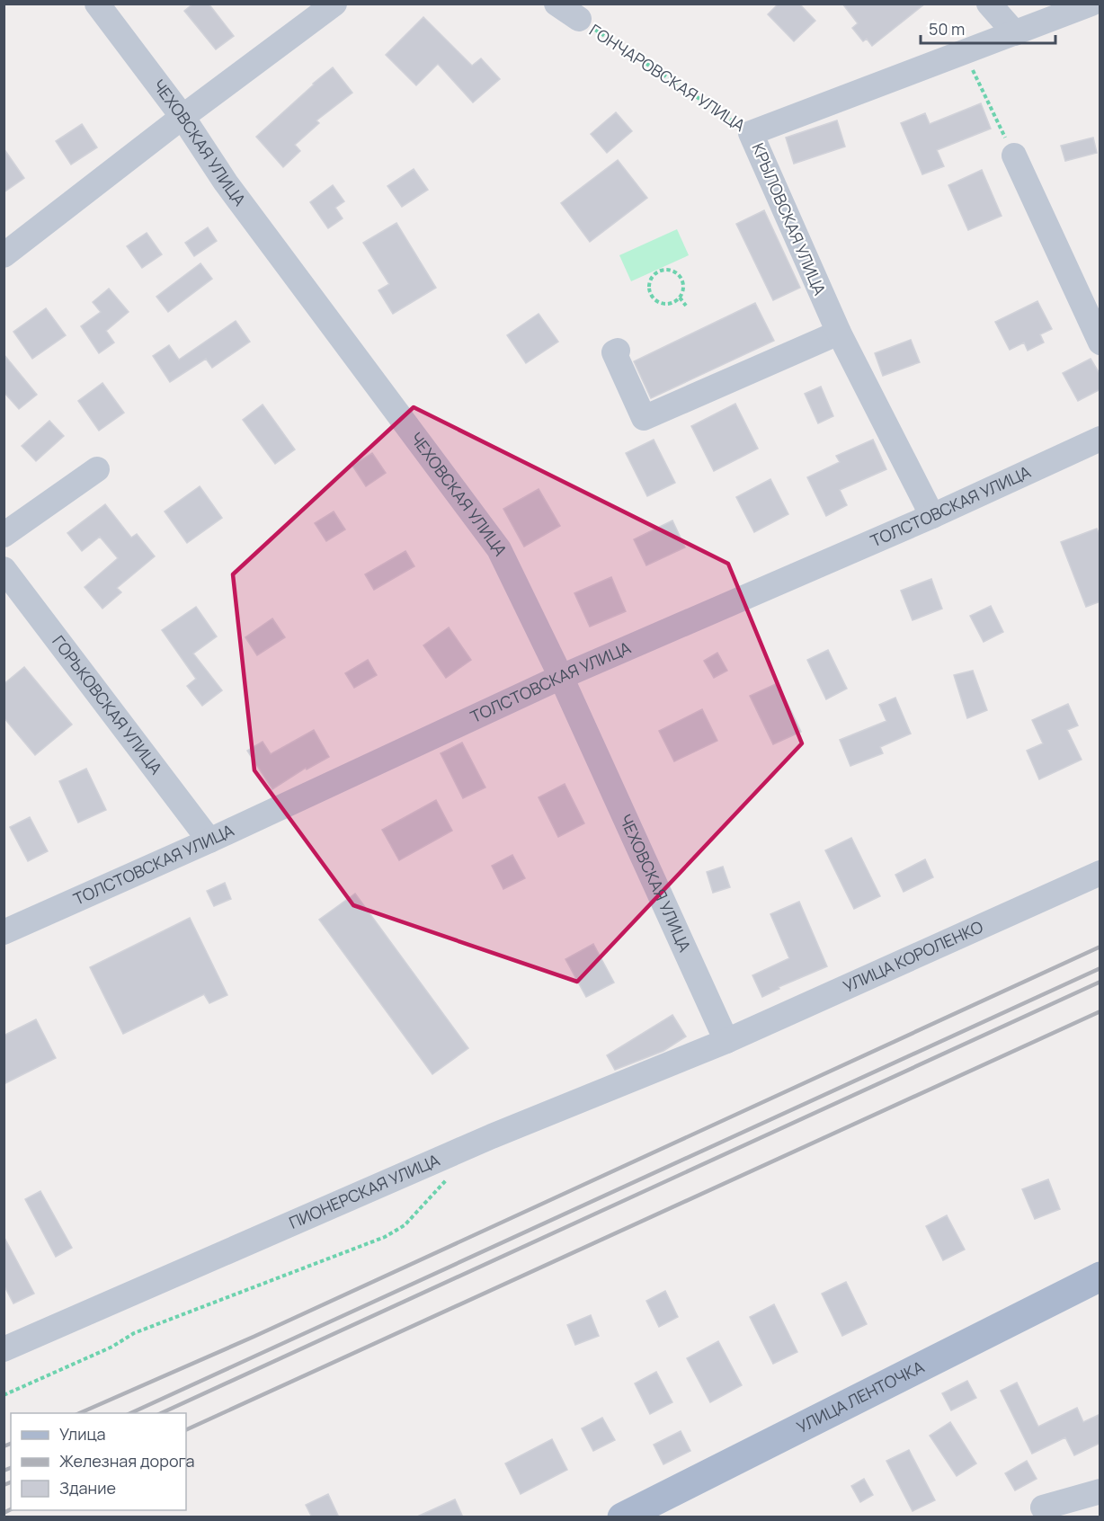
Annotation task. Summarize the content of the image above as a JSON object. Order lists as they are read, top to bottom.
{
  "streets": {
    "main road": ["УЛИЦА ЛЕНТОЧКА"],
    "street": [
      "ГОНЧАРОВСКАЯ УЛИЦА",
      "ЧЕХОВСКАЯ УЛИЦА",
      "КРЫЛОВСКАЯ УЛИЦА",
      "ТОЛСТОВСКАЯ УЛИЦА",
      "ГОРЬКОВСКАЯ УЛИЦА",
      "УЛИЦА КОРОЛЕНКО",
      "ПИОНЕРСКАЯ УЛИЦА"
    ]
  },
  "crossings": [
    ["ГОНЧАРОВСКАЯ УЛИЦА", "КРЫЛОВСКАЯ УЛИЦА"],
    ["ЧЕХОВСКАЯ УЛИЦА", "ТОЛСТОВСКАЯ УЛИЦА"],
    ["ЧЕХОВСКАЯ УЛИЦА", "УЛИЦА КОРОЛЕНКО"],
    ["ЧЕХОВСКАЯ УЛИЦА", "ПИОНЕРСКАЯ УЛИЦА"],
    ["КРЫЛОВСКАЯ УЛИЦА", "ТОЛСТОВСКАЯ УЛИЦА"],
    ["ТОЛСТОВСКАЯ УЛИЦА", "ГОРЬКОВСКАЯ УЛИЦА"],
    ["УЛИЦА КОРОЛЕНКО", "ПИОНЕРСКАЯ УЛИЦА"]
  ],
  "legend": ["Улица", "Железная дорога", "Здание"],
  "scale_bar": "50 m"
}
